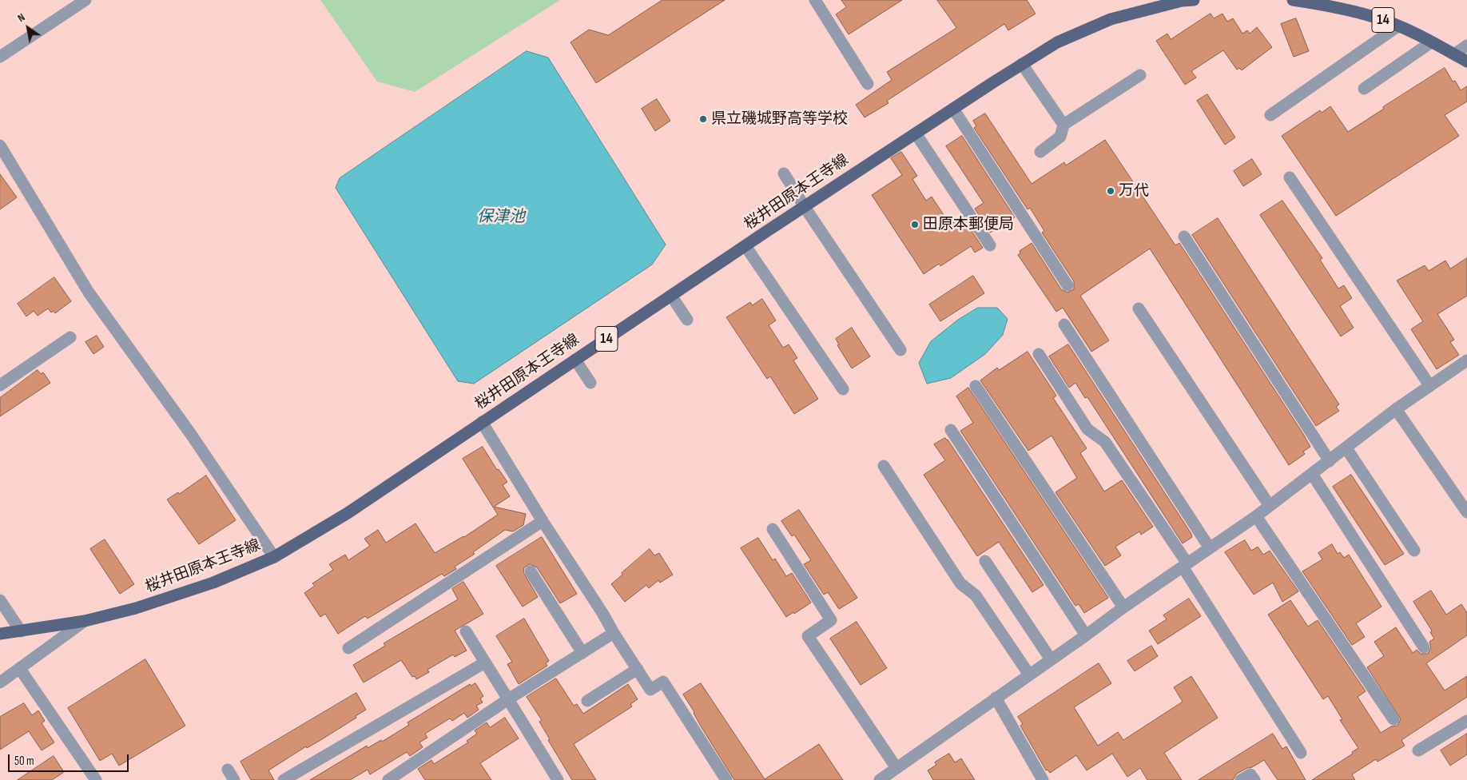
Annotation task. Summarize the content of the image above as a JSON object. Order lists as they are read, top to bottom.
{
  "streets": {
    "main road": ["14", "桜井田原本王寺線"]
  },
  "water": ["保津池"],
  "places": ["県立磯城野高等学校", "万代", "田原本郵便局"],
  "scale_bar": "50 m",
  "north": "top left"
}
